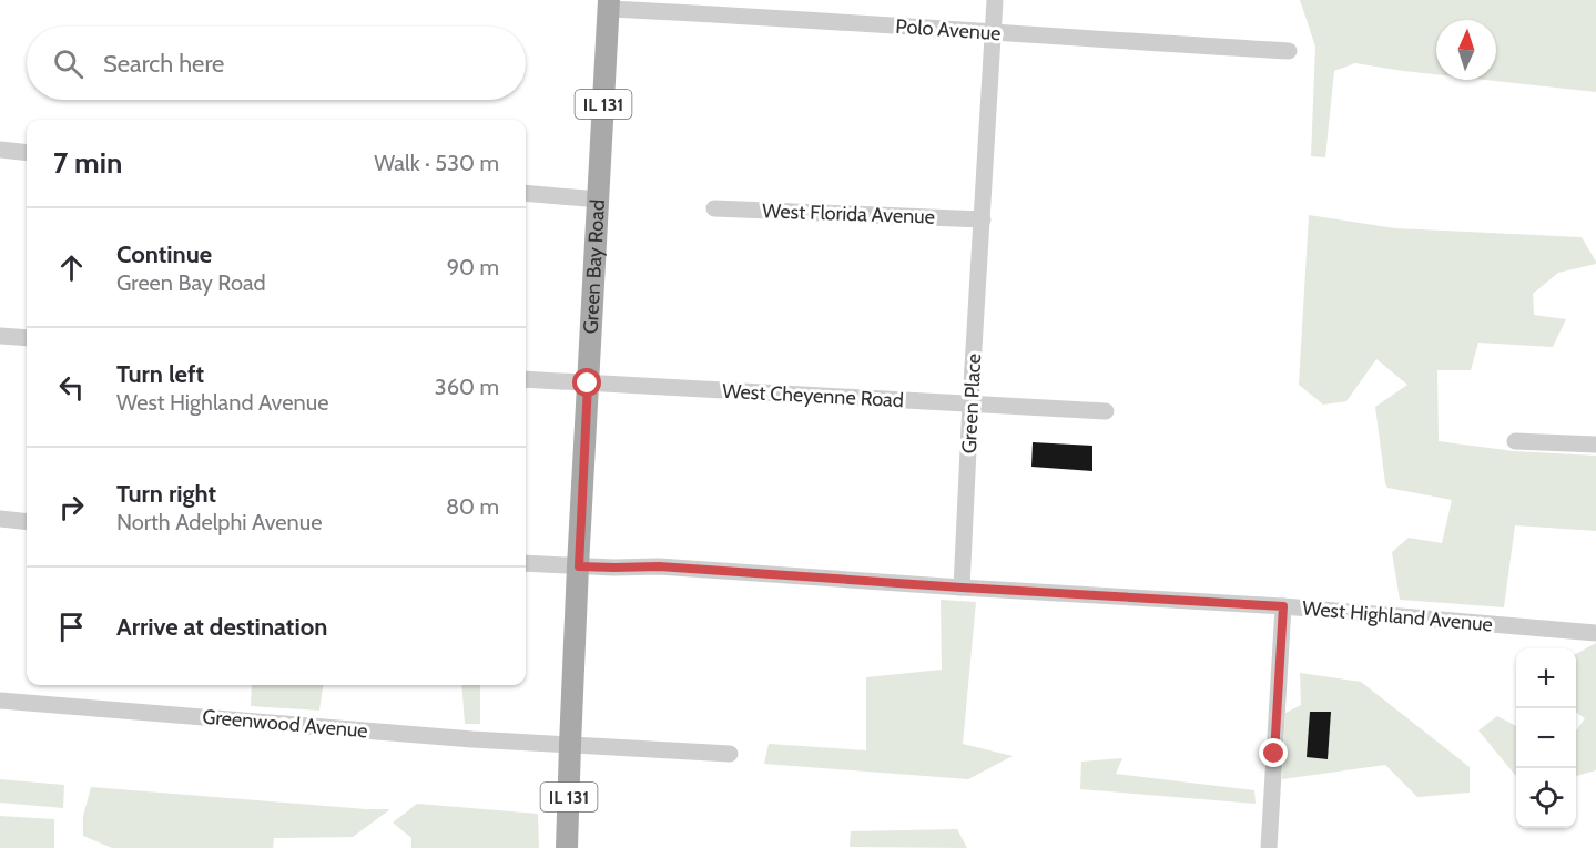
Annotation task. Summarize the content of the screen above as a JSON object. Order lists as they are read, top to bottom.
{
  "streets": {
    "main road": ["IL 131", "Green Bay Road"],
    "street": [
      "Polo Avenue",
      "West Florida Avenue",
      "West Cheyenne Road",
      "Green Place",
      "West Highland Avenue",
      "Greenwood Avenue"
    ]
  },
  "crossings": [
    ["Polo Avenue", "Green Bay Road"],
    ["Polo Avenue", "Green Place"],
    ["IL 131", "Green Bay Road"],
    ["IL 131", "West Highland Avenue"],
    ["IL 131", "Greenwood Avenue"],
    ["West Florida Avenue", "Green Place"],
    ["Green Bay Road", "West Cheyenne Road"],
    ["Green Bay Road", "West Highland Avenue"],
    ["West Cheyenne Road", "Green Place"],
    ["Green Place", "West Highland Avenue"]
  ],
  "north": "top",
  "page": {
    "search": "Search here",
    "heading": ["7 min", "Walk · 530 m"],
    "list": [
      ["Continue", "Green Bay Road", "90 m"],
      ["Turn left", "West Highland Avenue", "360 m"],
      ["Turn right", "North Adelphi Avenue", "80 m"],
      "Arrive at destination"
    ],
    "map_buttons": ["+", "−"]
  }
}
